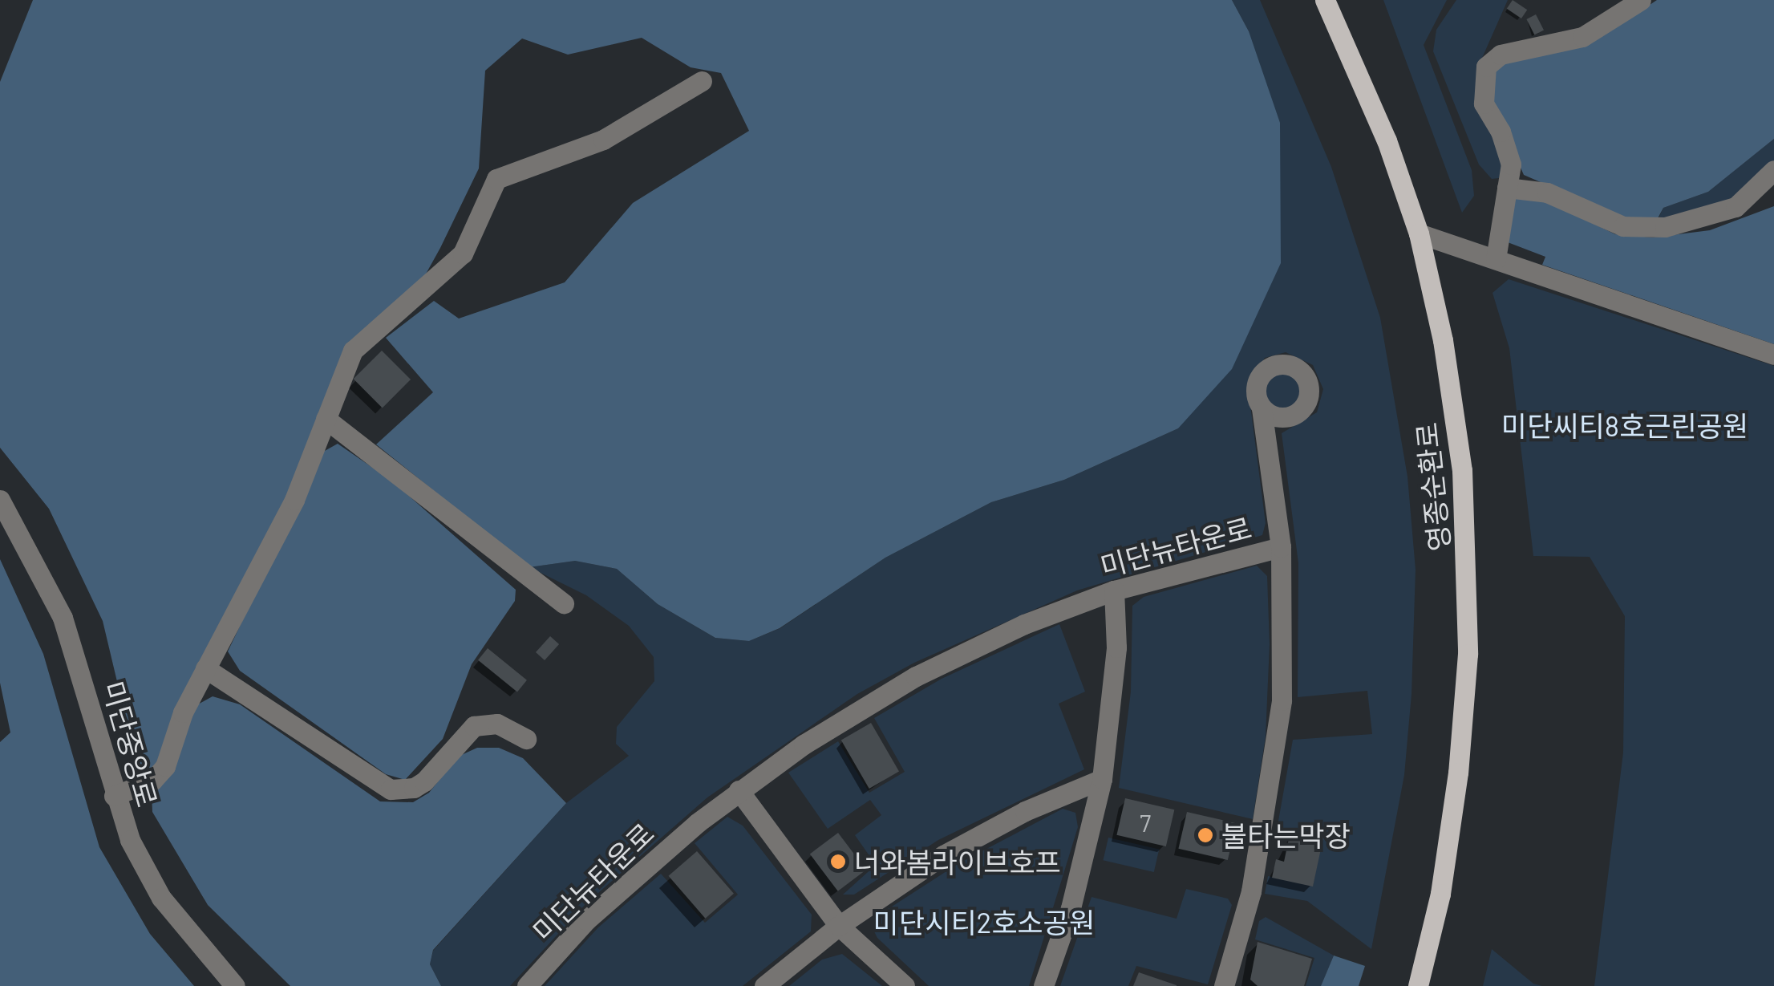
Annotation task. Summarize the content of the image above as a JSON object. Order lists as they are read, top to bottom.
{
  "streets": {
    "main road": ["영종순환로"],
    "street": ["미단뉴타운로", "미단중앙로"]
  },
  "parks": ["미단씨티8호근린공원", "미단시티2호소공원"],
  "places": ["불타는막장", "너와봄라이브호프"],
  "house_numbers": ["7"]
}
